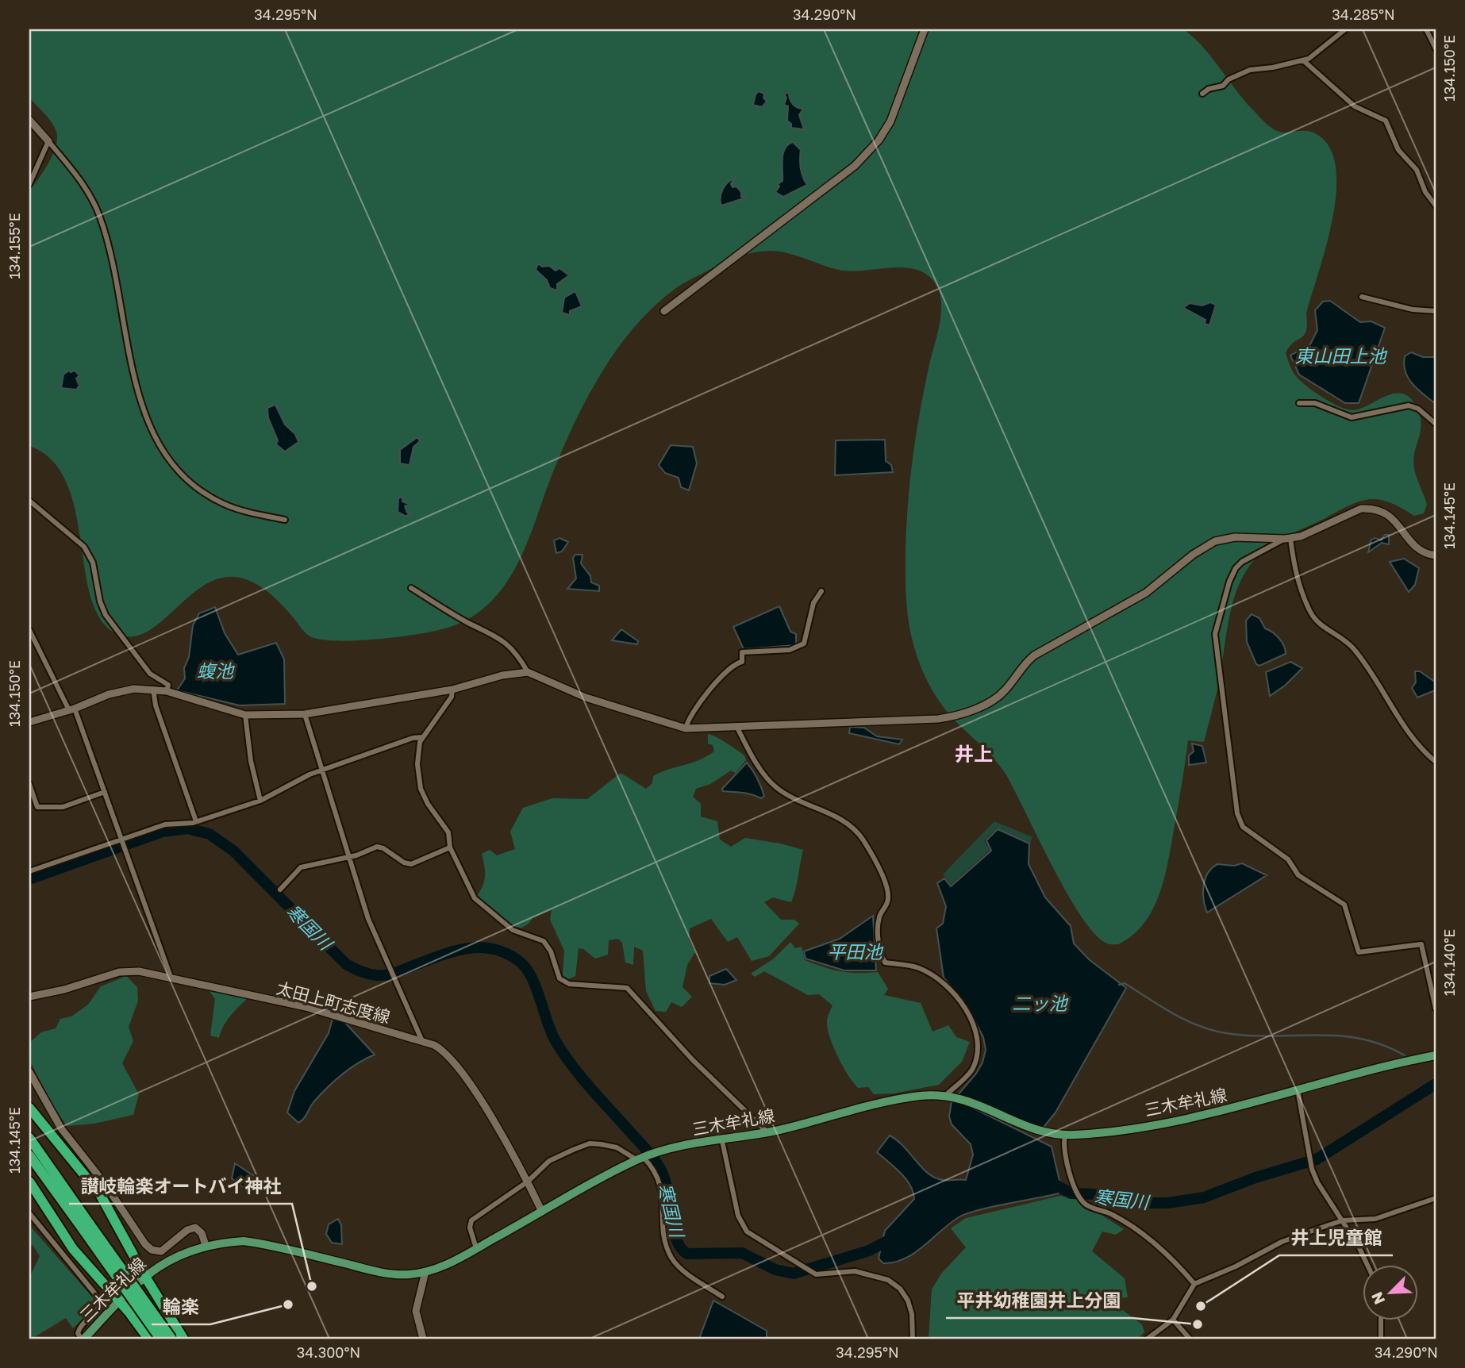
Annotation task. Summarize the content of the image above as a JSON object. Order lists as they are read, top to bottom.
{
  "streets": {
    "main road": ["三木牟礼線"],
    "street": ["太田上町志度線"]
  },
  "crossings": [
    ["太田上町志度線", "三木牟礼線"]
  ],
  "districts": ["井上"],
  "water": [
    "東山田上池",
    "蝮池",
    "寒国川",
    "平田池",
    "二ッ池"
  ],
  "places": [
    "讃岐輪楽オートバイ神社",
    "輪楽",
    "井上児童館",
    "平井幼稚園井上分園"
  ],
  "north": "bottom left",
  "coordinates": [
    "34.295°N",
    "34.290°N",
    "34.285°N",
    "134.150°E",
    "134.155°E",
    "134.145°E",
    "134.140°E",
    "34.300°N"
  ]
}
